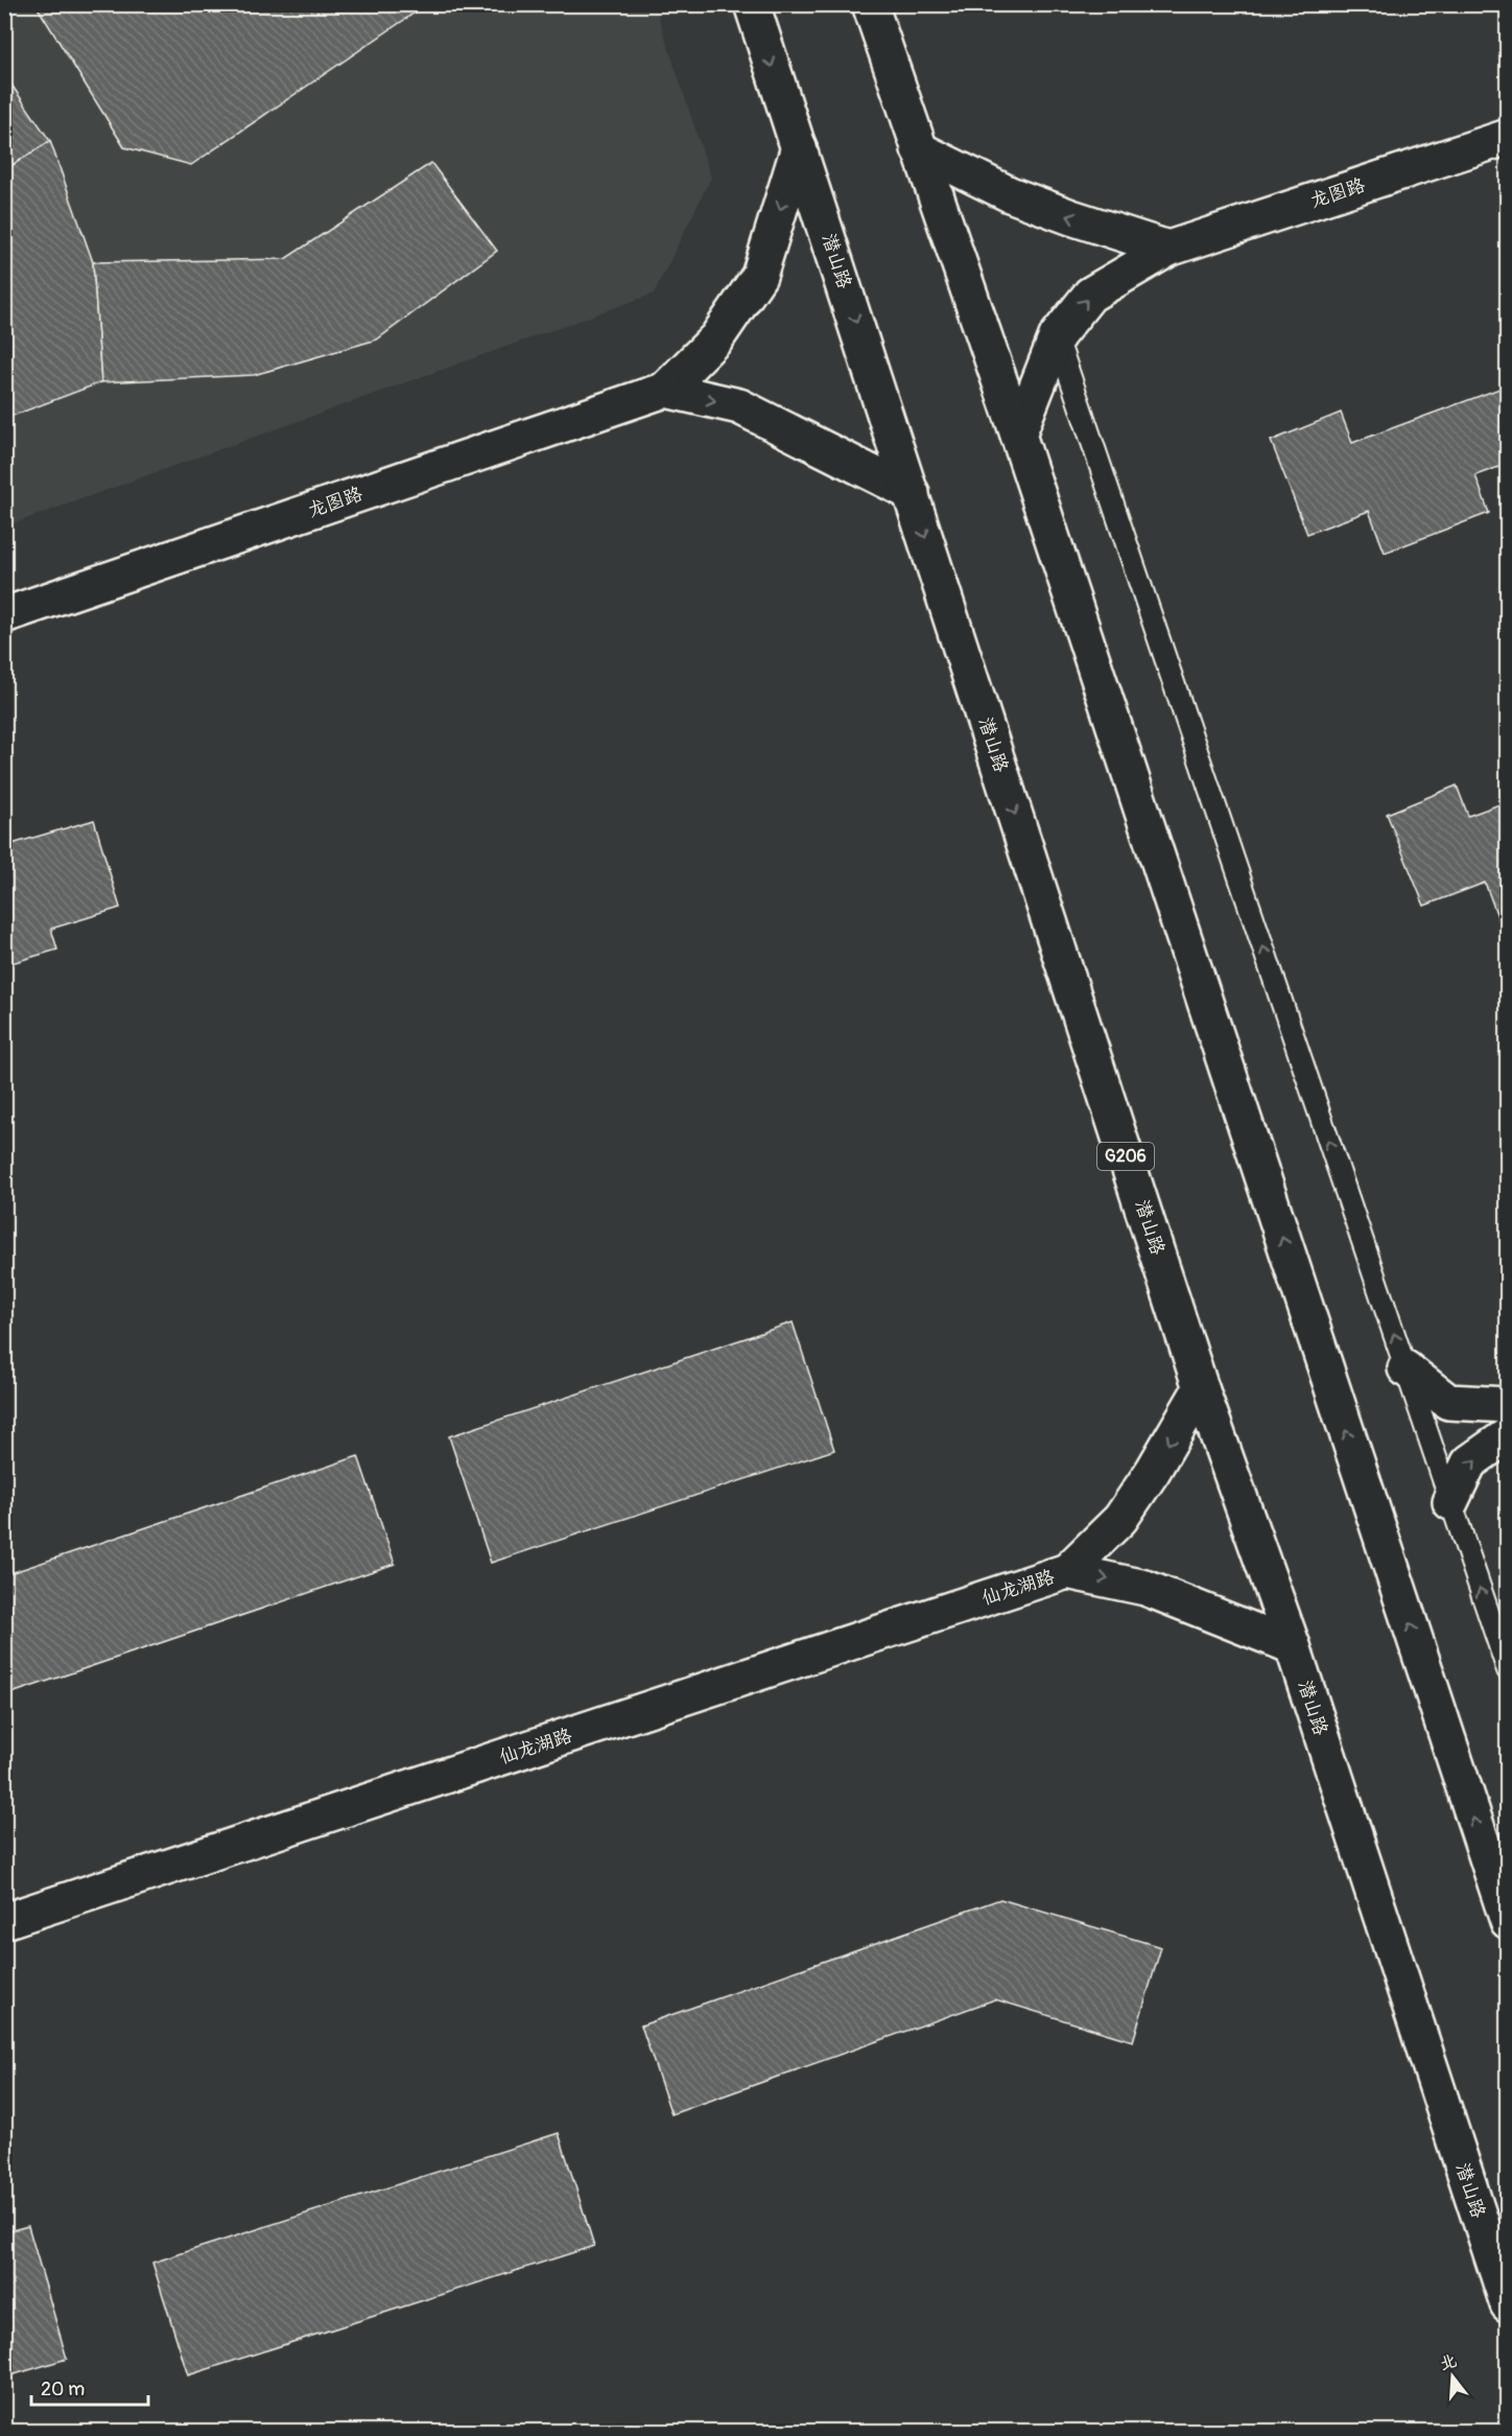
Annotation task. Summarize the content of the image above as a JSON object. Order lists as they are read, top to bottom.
{
  "streets": {
    "main road": [
      "龙图路",
      "潜山路",
      "G206",
      "仙龙湖路"
    ]
  },
  "scale_bar": "20 m",
  "north": "top"
}
